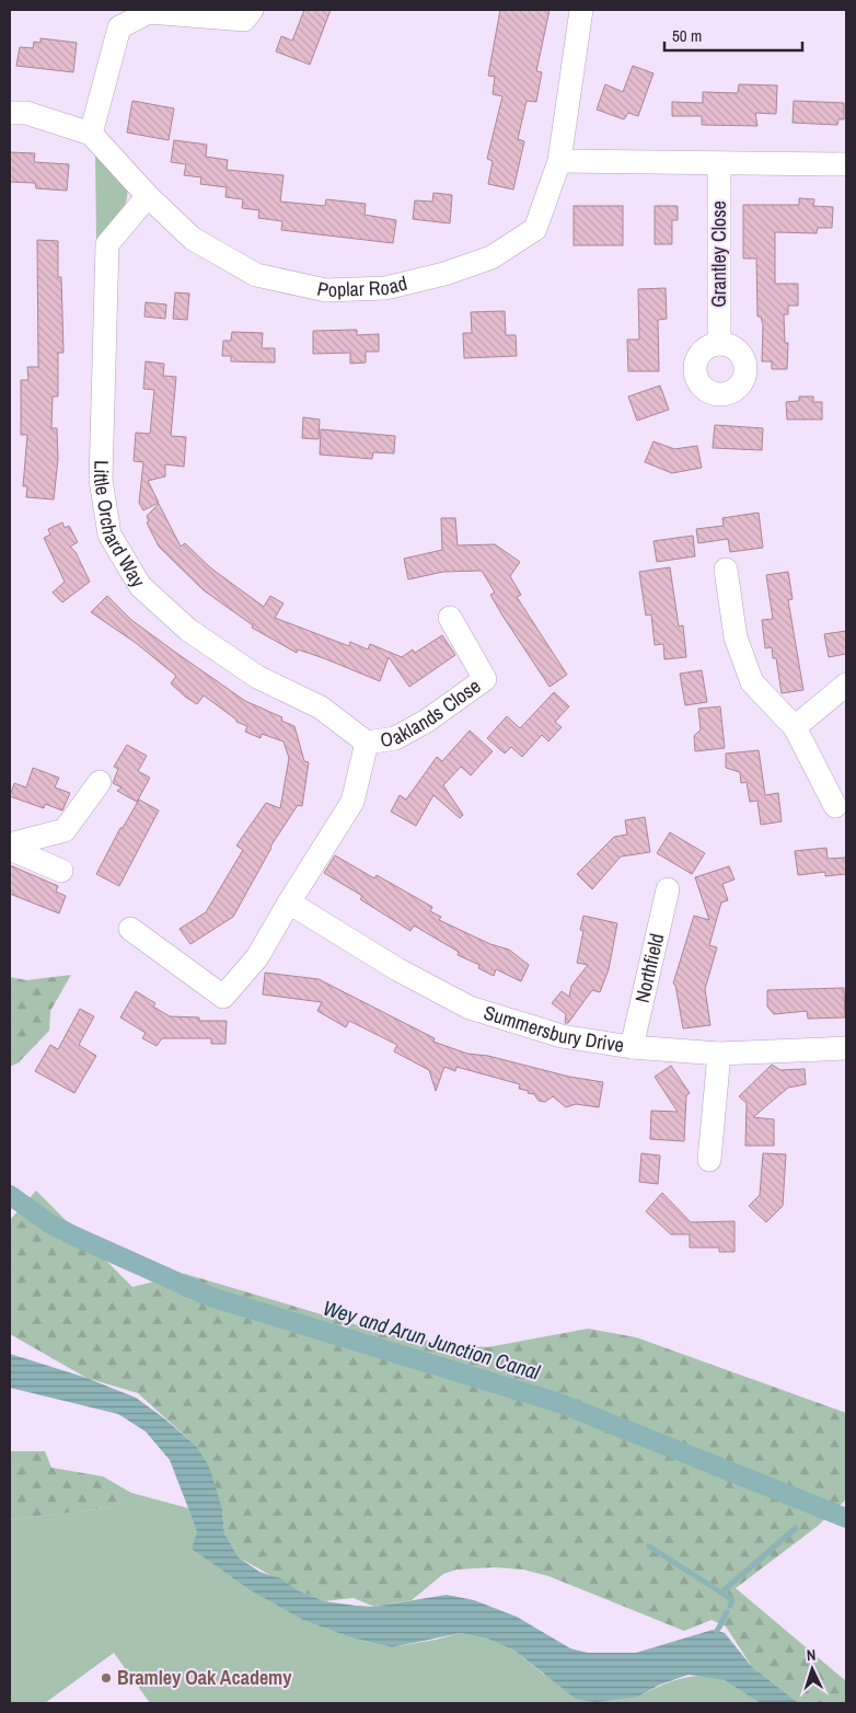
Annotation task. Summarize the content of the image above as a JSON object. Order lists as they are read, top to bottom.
{
  "streets": {
    "street": [
      "Grantley Close",
      "Poplar Road",
      "Little Orchard Way",
      "Oaklands Close",
      "Northfield",
      "Summersbury Drive"
    ]
  },
  "crossings": [
    ["Poplar Road", "Little Orchard Way"],
    ["Little Orchard Way", "Oaklands Close"],
    ["Northfield", "Summersbury Drive"]
  ],
  "water": ["Wey and Arun Junction Canal"],
  "places": ["Bramley Oak Academy"],
  "scale_bar": "50 m",
  "north": "top"
}
